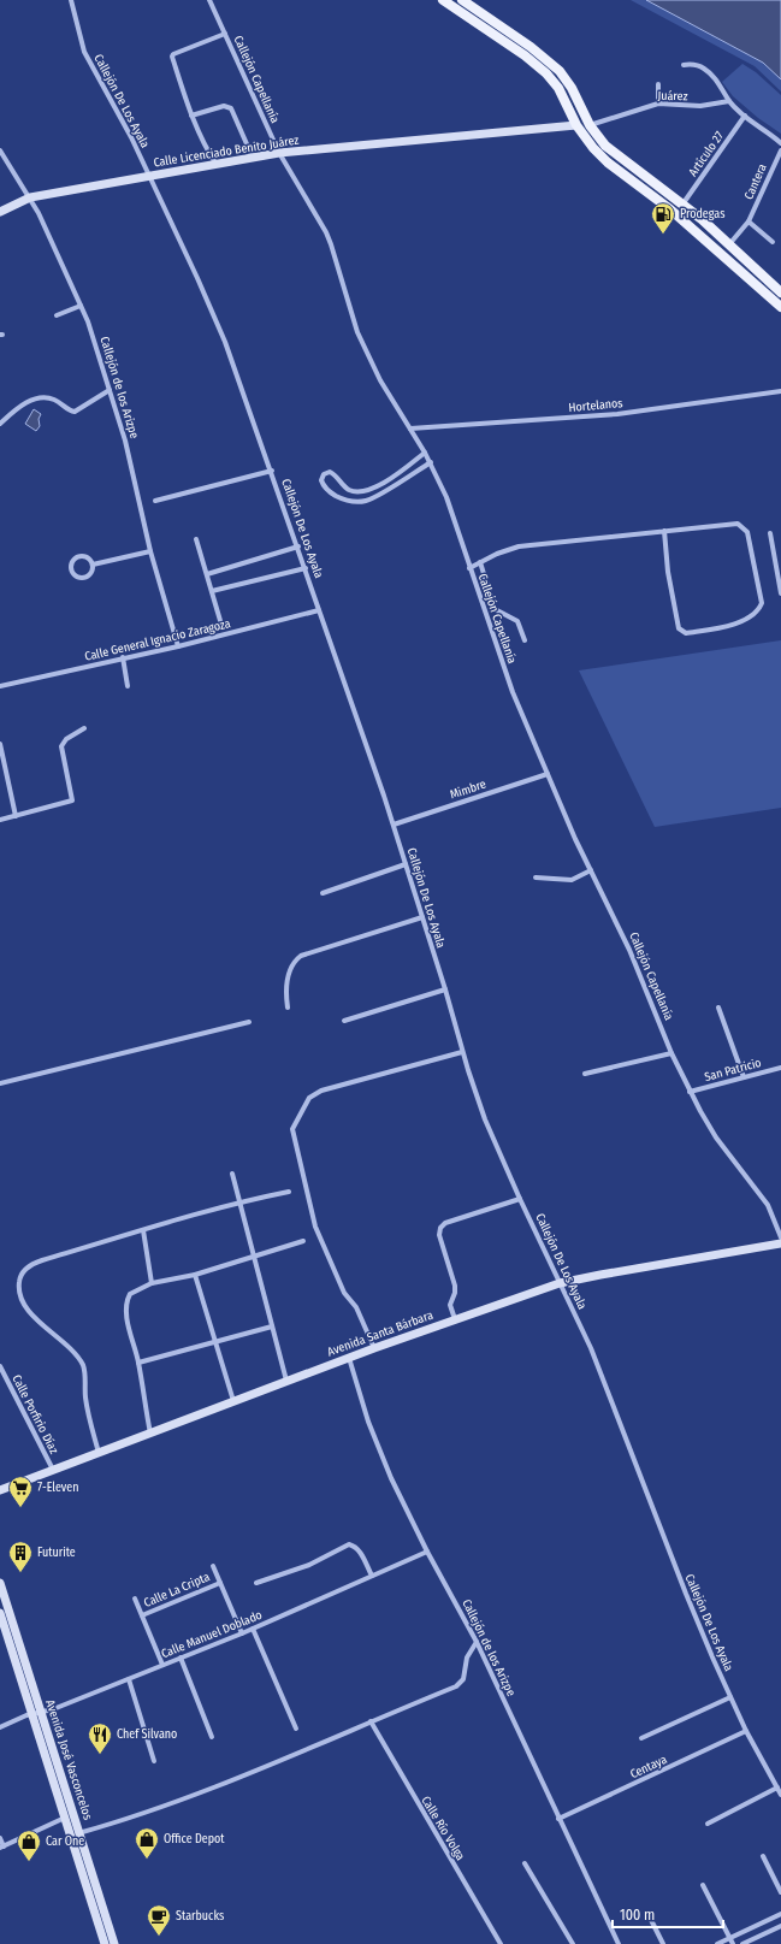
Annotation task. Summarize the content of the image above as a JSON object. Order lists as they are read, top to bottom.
{
  "streets": {
    "street": [
      "Callejón Capellanía",
      "Juárez",
      "Callejón De Los Ayala",
      "Calle Licenciado Benito Juárez",
      "Artículo 27",
      "Cantera",
      "Callejón de los Arizpe",
      "Hortelanos",
      "Calle General Ignacio Zaragoza",
      "Mimbre",
      "San Patricio",
      "Avenida Santa Bárbara",
      "Calle Porfirio Díaz",
      "Calle La Cripta",
      "Calle Manuel Doblado",
      "Avenida José Vasconcelos",
      "Centaya",
      "Calle Río Volga"
    ]
  },
  "crossings": [
    ["Callejón Capellanía", "Calle Licenciado Benito Juárez"],
    ["Callejón Capellanía", "Hortelanos"],
    ["Callejón Capellanía", "Mimbre"],
    ["Callejón Capellanía", "San Patricio"],
    ["Callejón De Los Ayala", "Calle Licenciado Benito Juárez"],
    ["Callejón De Los Ayala", "Calle General Ignacio Zaragoza"],
    ["Callejón De Los Ayala", "Mimbre"],
    ["Callejón De Los Ayala", "Avenida Santa Bárbara"],
    ["Callejón De Los Ayala", "Centaya"],
    ["Calle Licenciado Benito Juárez", "Callejón de los Arizpe"],
    ["Callejón de los Arizpe", "Calle General Ignacio Zaragoza"],
    ["Callejón de los Arizpe", "Avenida Santa Bárbara"],
    ["Callejón de los Arizpe", "Calle Manuel Doblado"],
    ["Callejón de los Arizpe", "Centaya"],
    ["Avenida Santa Bárbara", "Calle Porfirio Díaz"],
    ["Calle Manuel Doblado", "Avenida José Vasconcelos"]
  ],
  "places": {
    "fuel station": ["Prodegas"],
    "supermarket": ["7-Eleven"],
    "building": ["Futurite"],
    "restaurant": ["Chef Silvano"],
    "shop": ["Office Depot", "Car One"],
    "cafe": ["Starbucks"]
  },
  "scale_bar": "100 m"
}
